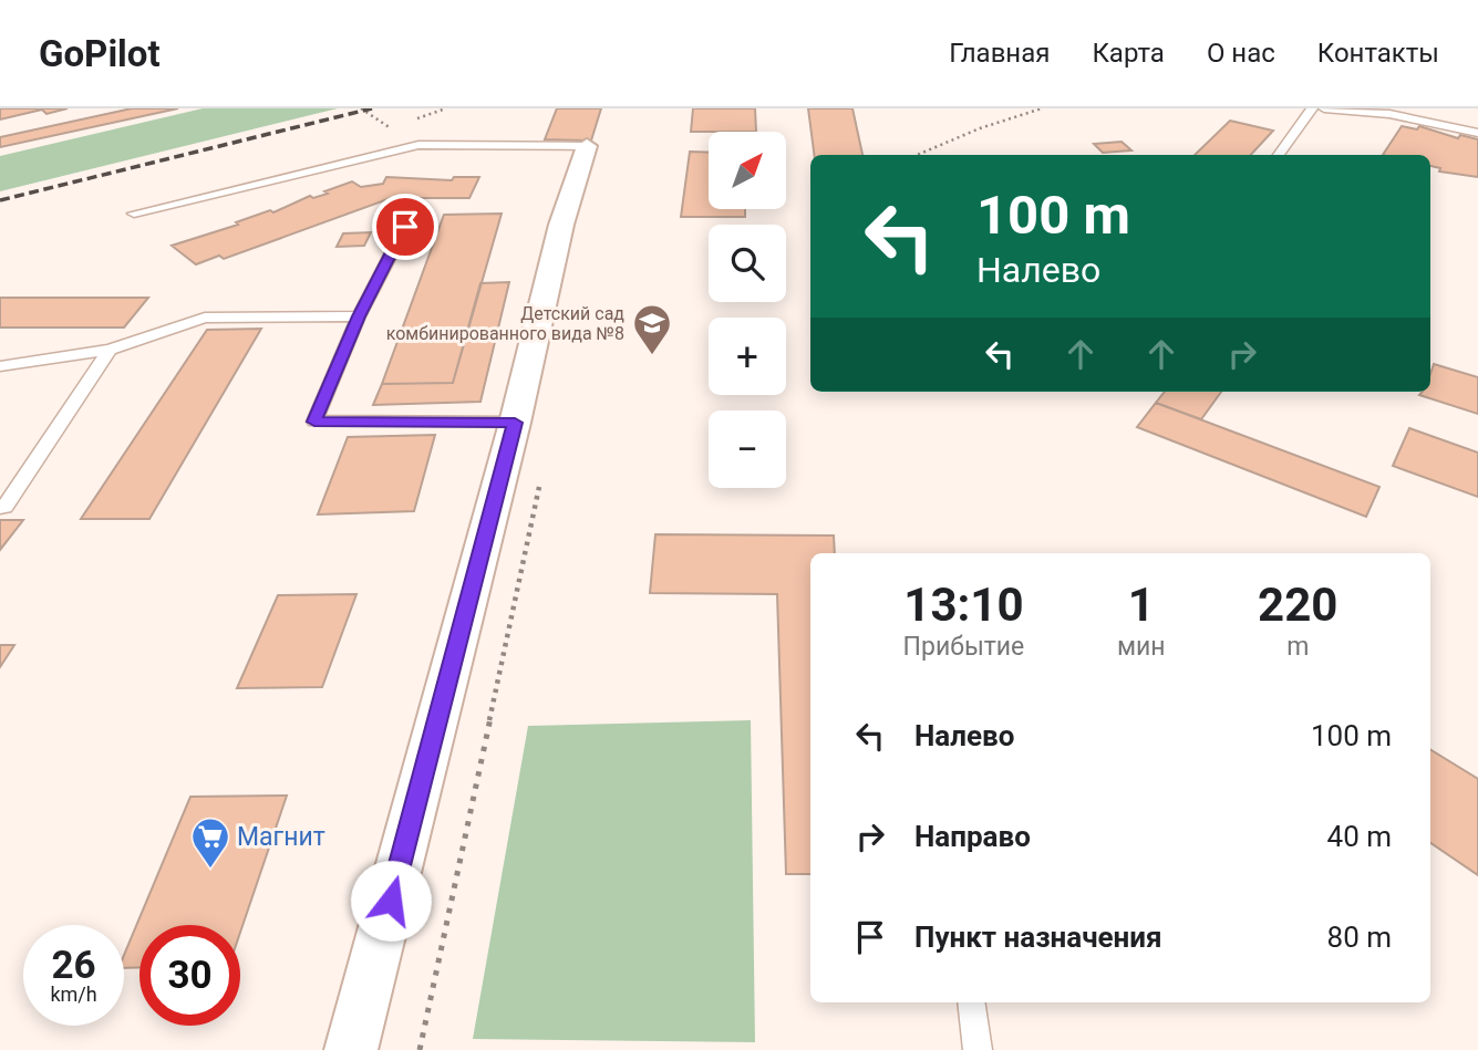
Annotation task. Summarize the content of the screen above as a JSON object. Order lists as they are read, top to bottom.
{
  "places": {
    "school or university": ["Детский сад комбинированного вида №8"],
    "supermarket": ["Магнит"]
  },
  "north": "top right",
  "page": {
    "header": "GoPilot",
    "nav": [
      "Главная",
      "Карта",
      "О нас",
      "Контакты"
    ],
    "map_buttons": ["+", "−"],
    "turn": ["100 m", "Налево"],
    "eta": [
      "13:10",
      "Прибытие",
      "1",
      "мин",
      "220",
      "m"
    ],
    "list": [
      {
        "name": "Налево",
        "value": "100 m"
      },
      {
        "name": "Направо",
        "value": "40 m"
      },
      {
        "name": "Пункт назначения",
        "value": "80 m"
      }
    ],
    "speed": "26 km/h",
    "limit": "30"
  }
}
